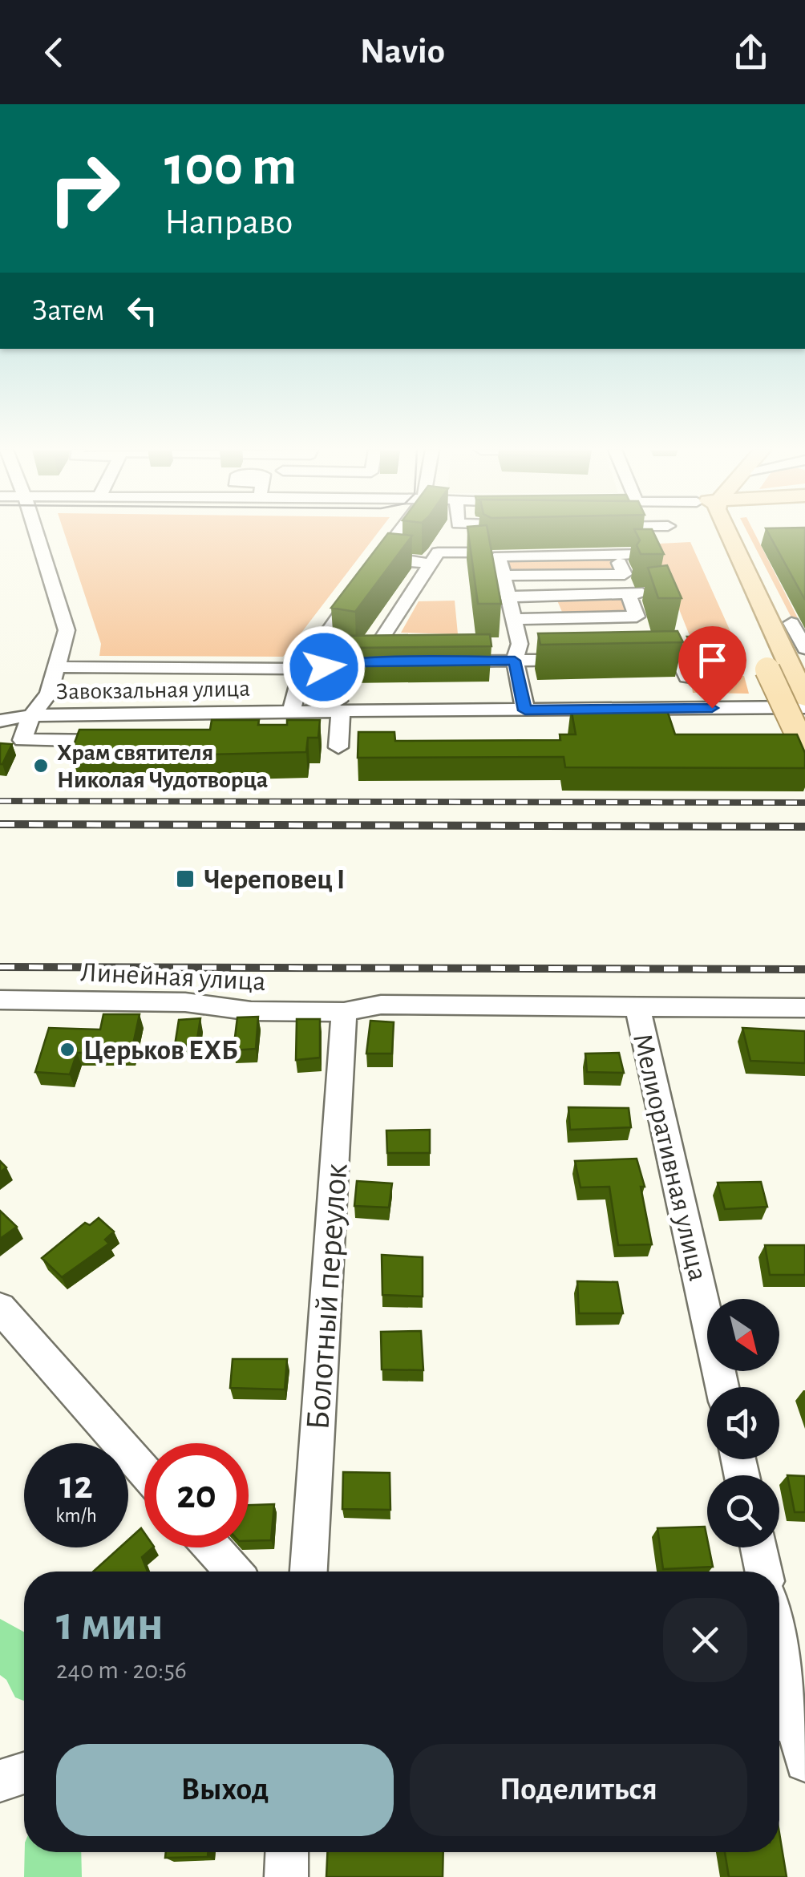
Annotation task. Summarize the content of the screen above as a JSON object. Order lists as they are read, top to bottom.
{
  "streets": {
    "street": [
      "Завокзальная улица",
      "Линейная улица",
      "Мелиоративная улица",
      "Болотный переулок"
    ]
  },
  "crossings": [
    ["Линейная улица", "Мелиоративная улица"],
    ["Линейная улица", "Болотный переулок"]
  ],
  "places": {
    "other": ["Храм святителя Николая Чудотворца", "Церьков ЕХБ"],
    "transit": ["Череповец I"]
  },
  "north": "bottom right",
  "page": {
    "header": "Navio",
    "turn": ["100 m", "Направо"],
    "then": "Затем",
    "speed": "12 km/h",
    "limit": "20",
    "heading": ["1 мин", "240 m · 20:56"],
    "buttons": ["Выход", "Поделиться"]
  }
}
